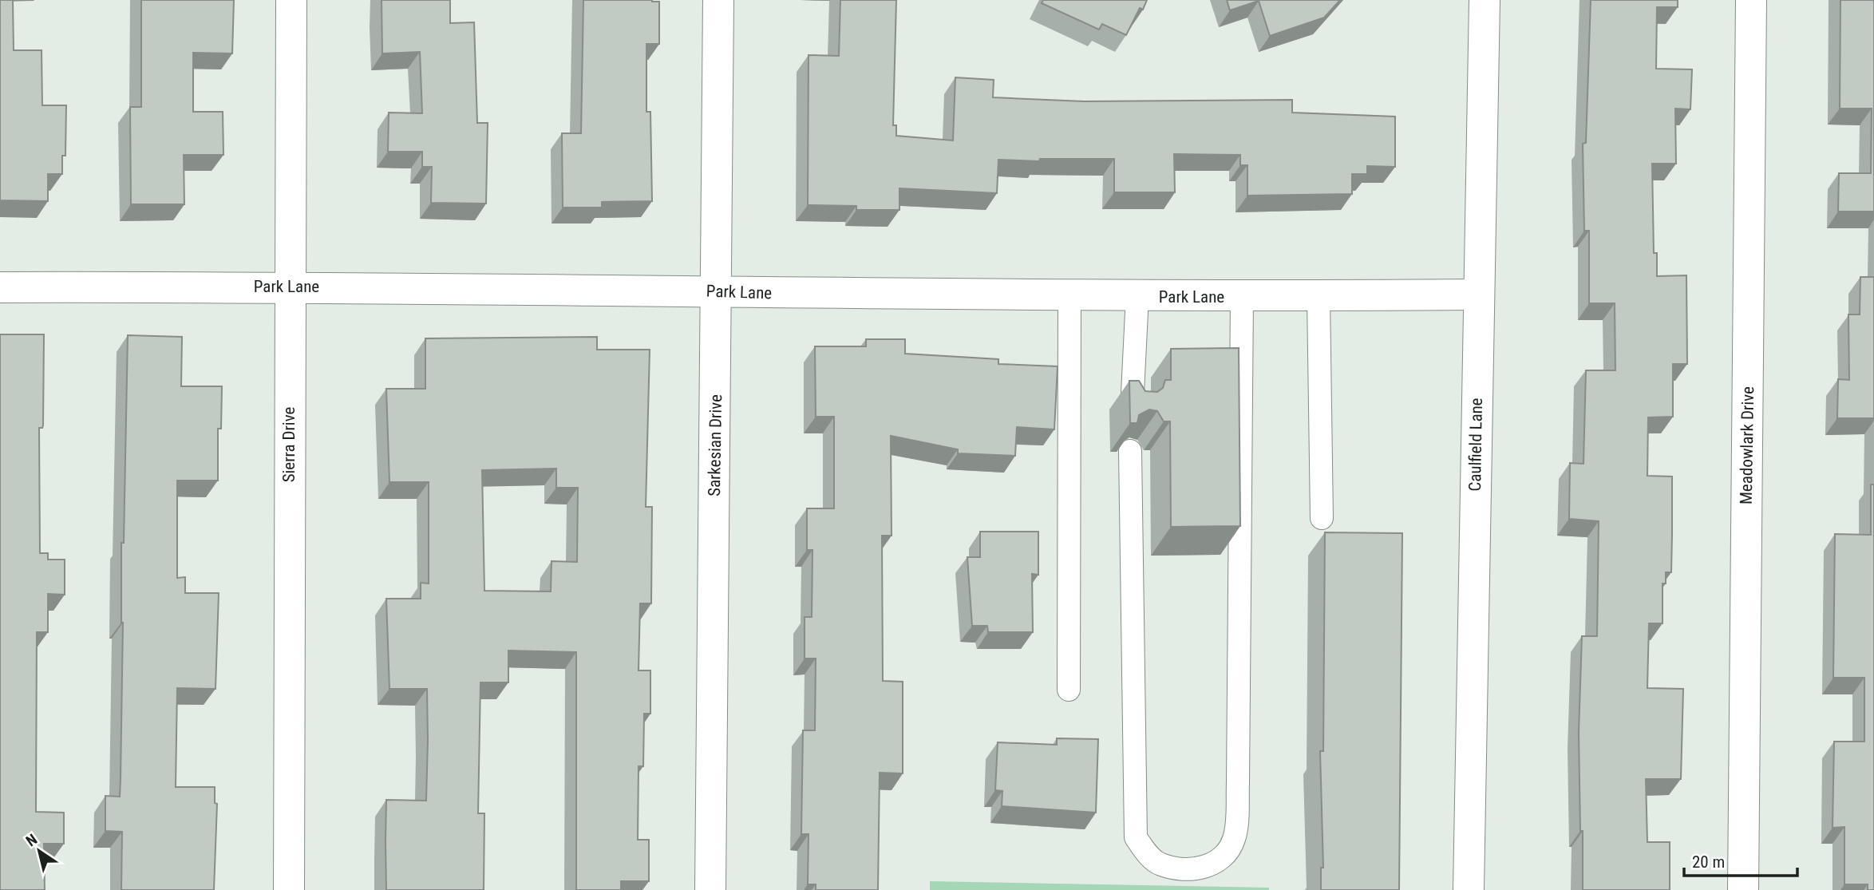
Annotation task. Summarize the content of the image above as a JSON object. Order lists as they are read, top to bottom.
{
  "streets": {
    "street": [
      "Park Lane",
      "Sierra Drive",
      "Caulfield Lane",
      "Sarkesian Drive",
      "Meadowlark Drive"
    ]
  },
  "crossings": [
    ["Park Lane", "Sierra Drive"],
    ["Park Lane", "Caulfield Lane"],
    ["Park Lane", "Sarkesian Drive"]
  ],
  "scale_bar": "20 m",
  "north": "top left"
}
